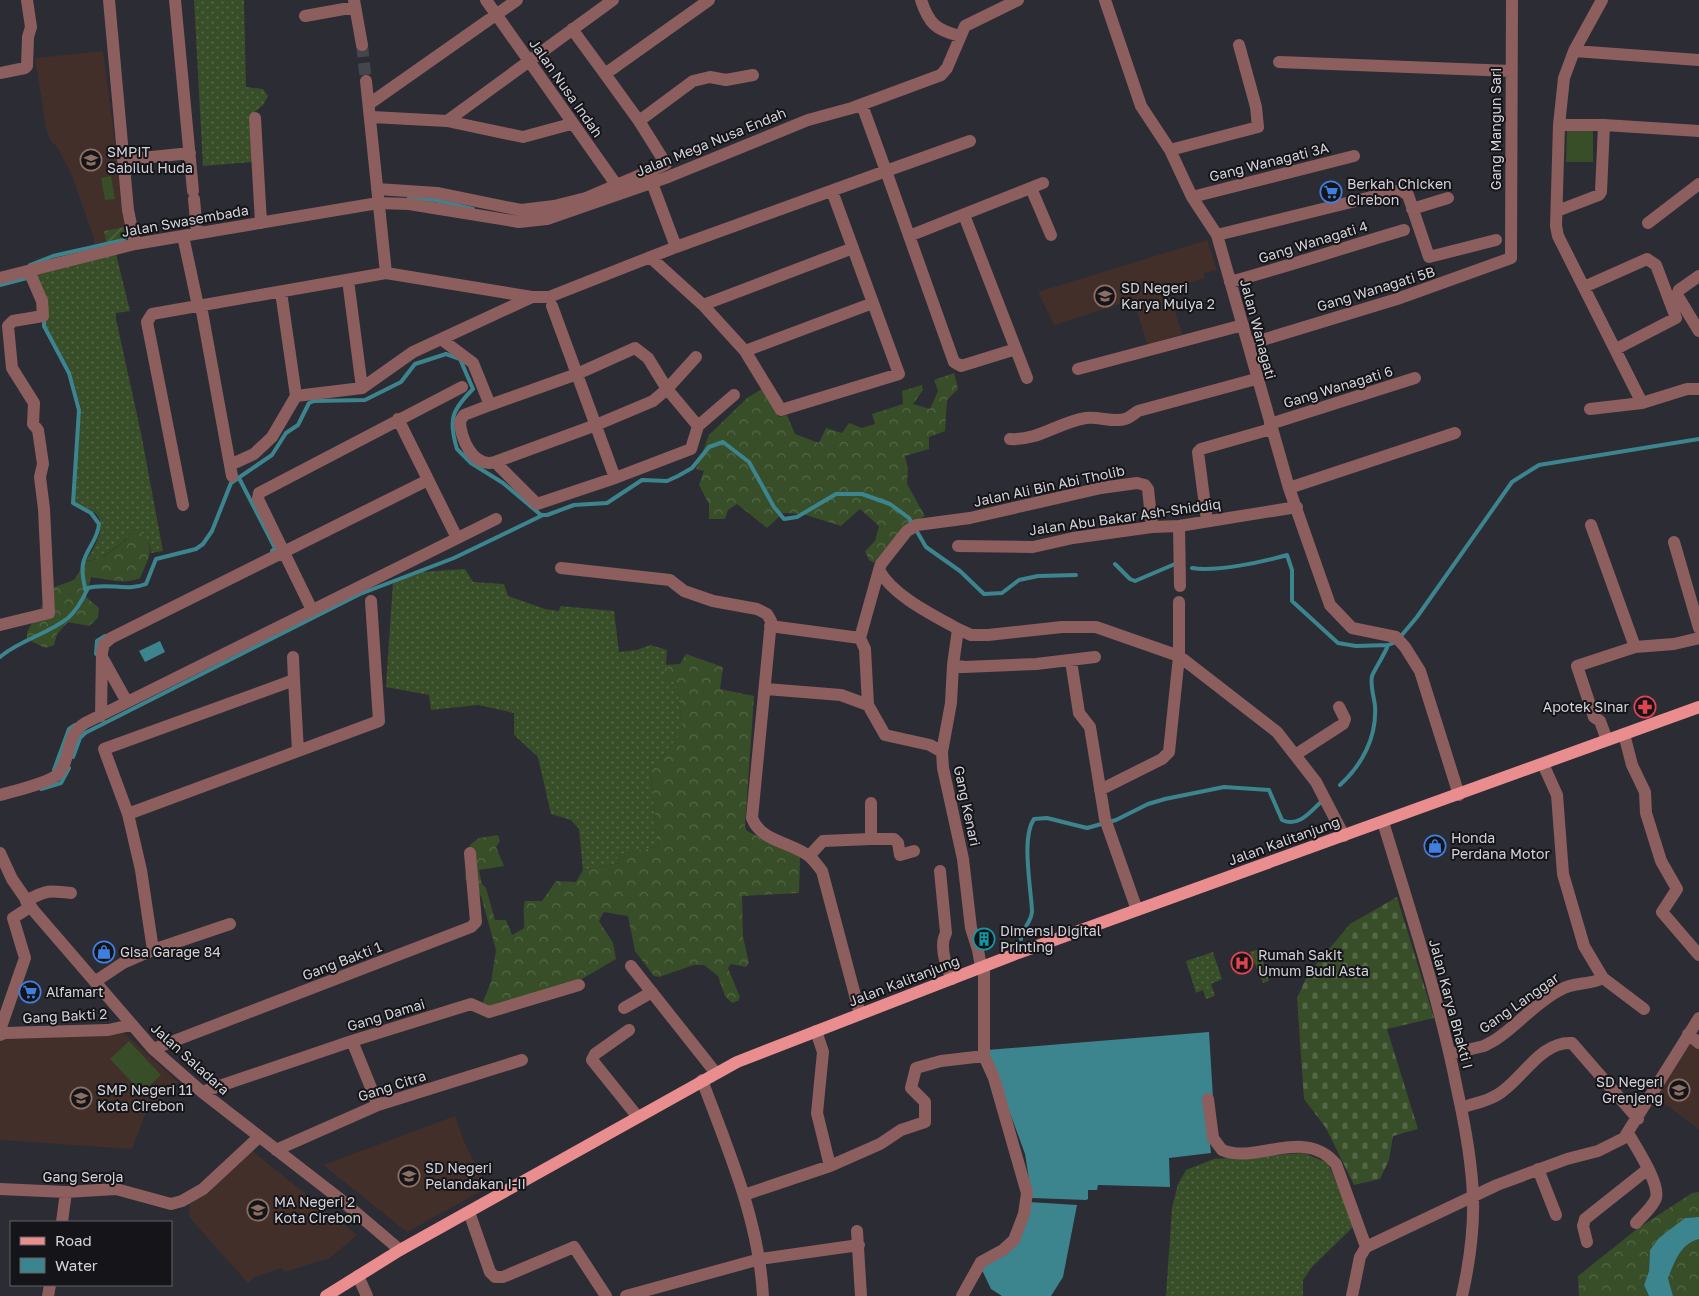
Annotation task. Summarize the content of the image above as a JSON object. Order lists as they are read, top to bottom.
{
  "streets": {
    "main road": ["Jalan Kalitanjung"],
    "street": [
      "Jalan Nusa Indah",
      "Gang Mangun Sari",
      "Jalan Mega Nusa Endah",
      "Gang Wanagati 3A",
      "Jalan Swasembada",
      "Gang Wanagati 4",
      "Gang Wanagati 5B",
      "Jalan Wanagati",
      "Gang Wanagati 6",
      "Jalan Ali Bin Abi Tholib",
      "Jalan Abu Bakar Ash-Shiddiq",
      "Gang Kenari",
      "Gang Bakti 1",
      "Gang Langgar",
      "Jalan Karya Bhakti I",
      "Gang Damai",
      "Gang Bakti 2",
      "Jalan Saladara",
      "Gang Citra",
      "Gang Seroja"
    ]
  },
  "crossings": [
    ["Jalan Nusa Indah", "Jalan Mega Nusa Endah"],
    ["Gang Mangun Sari", "Gang Wanagati 5B"],
    ["Jalan Mega Nusa Endah", "Jalan Swasembada"],
    ["Gang Wanagati 3A", "Jalan Wanagati"],
    ["Gang Wanagati 4", "Jalan Wanagati"],
    ["Gang Wanagati 5B", "Jalan Wanagati"],
    ["Jalan Wanagati", "Gang Wanagati 6"],
    ["Jalan Wanagati", "Jalan Abu Bakar Ash-Shiddiq"],
    ["Jalan Wanagati", "Jalan Kalitanjung"],
    ["Gang Wanagati 6", "Jalan Abu Bakar Ash-Shiddiq"],
    ["Jalan Ali Bin Abi Tholib", "Jalan Abu Bakar Ash-Shiddiq"],
    ["Gang Kenari", "Jalan Kalitanjung"],
    ["Jalan Kalitanjung", "Jalan Karya Bhakti I"],
    ["Jalan Kalitanjung", "Jalan Saladara"],
    ["Gang Bakti 1", "Jalan Saladara"],
    ["Gang Langgar", "Jalan Karya Bhakti I"],
    ["Gang Damai", "Jalan Saladara"],
    ["Gang Bakti 2", "Jalan Saladara"],
    ["Jalan Saladara", "Gang Citra"],
    ["Jalan Saladara", "Gang Seroja"]
  ],
  "places": {
    "school or university": [
      "SMPIT Sabilul Huda",
      "SD Negeri Karya Mulya 2",
      "SD Negeri Grenjeng",
      "SMP Negeri 11 Kota Cirebon",
      "SD Negeri Pelandakan I-II",
      "MA Negeri 2 Kota Cirebon"
    ],
    "supermarket": ["Berkah Chicken Cirebon", "Alfamart"],
    "pharmacy": ["Apotek Sinar"],
    "shop": ["Honda Perdana Motor", "Gisa Garage 84"],
    "building": ["Dimensi Digital Printing"],
    "hospital": ["Rumah Sakit Umum Budi Asta"]
  },
  "legend": ["Road", "Water"]
}
